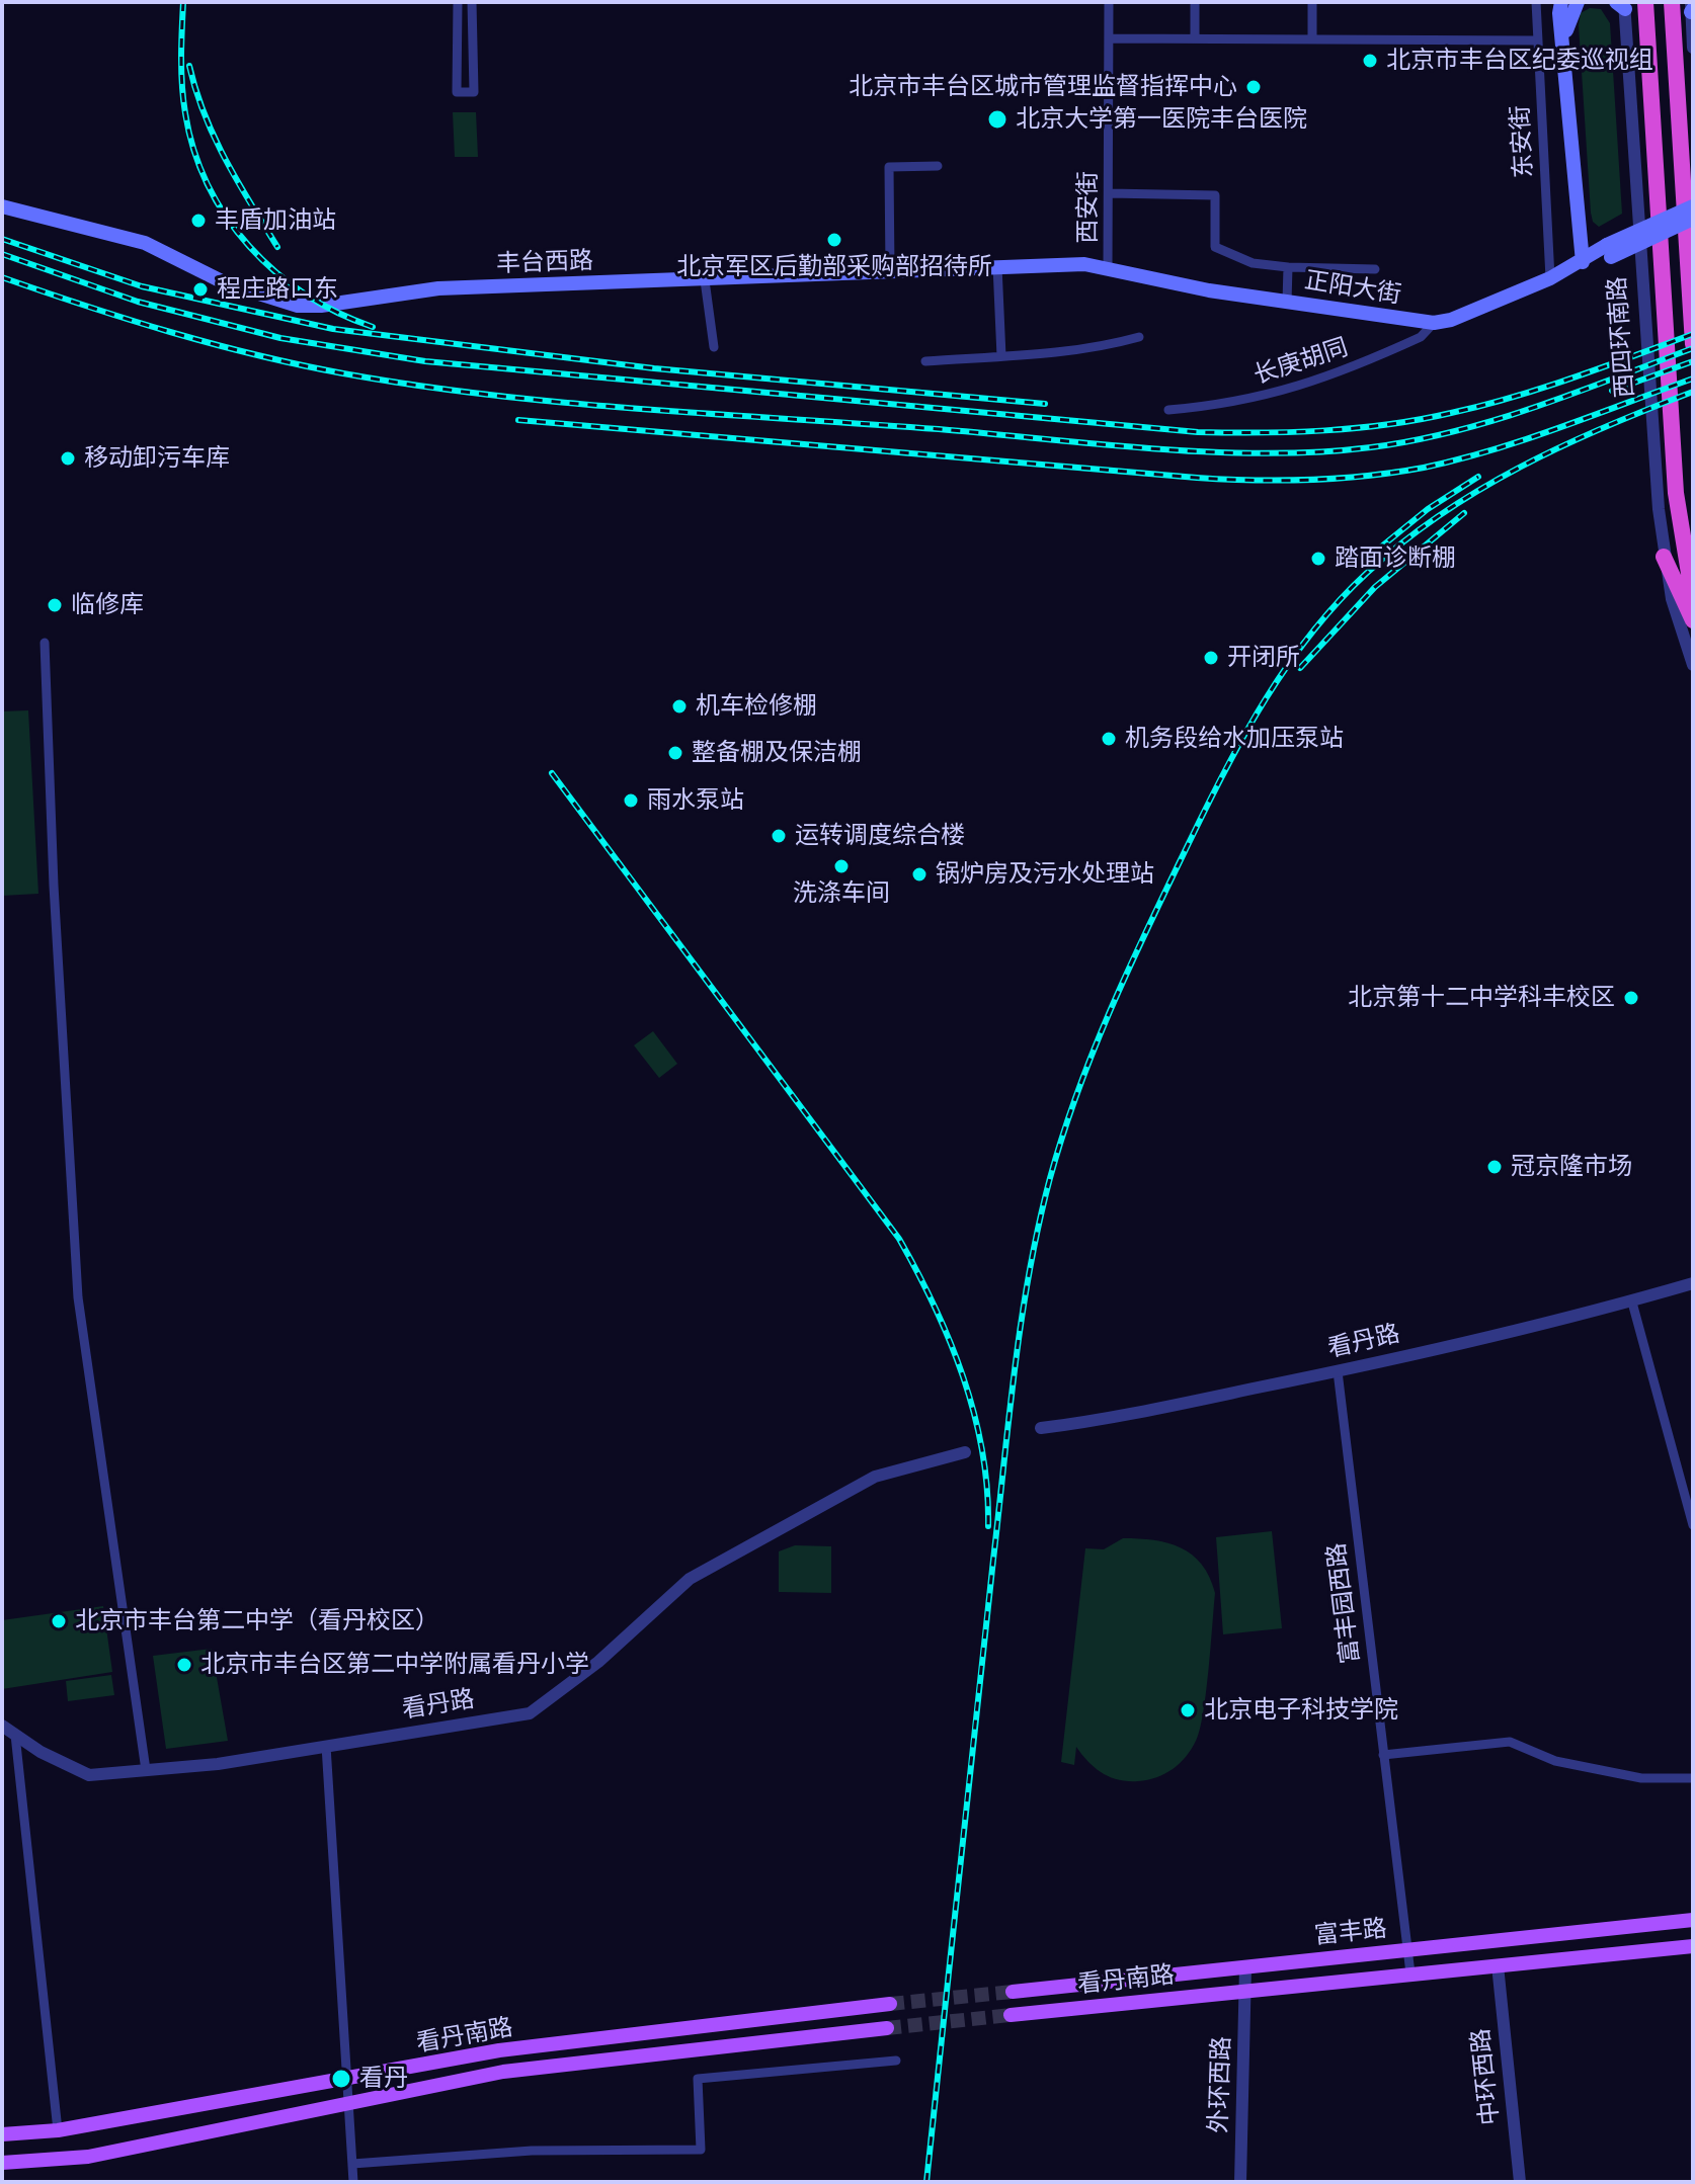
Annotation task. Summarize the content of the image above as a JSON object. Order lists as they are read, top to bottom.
{
  "streets": {
    "highway": ["西四环南路"],
    "main road": [
      "丰台西路",
      "正阳大街",
      "富丰路",
      "看丹南路"
    ],
    "street": [
      "东安街",
      "西安街",
      "长庚胡同",
      "看丹路",
      "富丰园西路",
      "中环西路",
      "外环西路"
    ]
  },
  "crossings": [
    ["东安街", "正阳大街"],
    ["西安街", "丰台西路"],
    ["西安街", "正阳大街"],
    ["丰台西路", "正阳大街"],
    ["正阳大街", "长庚胡同"],
    ["看丹路", "富丰园西路"],
    ["富丰园西路", "富丰路"],
    ["富丰路", "看丹南路"],
    ["富丰路", "中环西路"],
    ["富丰路", "外环西路"],
    ["看丹南路", "外环西路"]
  ],
  "places": [
    "北京市丰台区纪委巡视组",
    "北京市丰台区城市管理监督指挥中心",
    "北京大学第一医院丰台医院",
    "丰盾加油站",
    "北京军区后勤部采购部招待所",
    "程庄路口东",
    "移动卸污车库",
    "踏面诊断棚",
    "临修库",
    "开闭所",
    "机车检修棚",
    "机务段给水加压泵站",
    "整备棚及保洁棚",
    "雨水泵站",
    "运转调度综合楼",
    "洗涤车间",
    "锅炉房及污水处理站",
    "北京第十二中学科丰校区",
    "冠京隆市场",
    "北京市丰台第二中学（看丹校区）",
    "北京市丰台区第二中学附属看丹小学",
    "北京电子科技学院",
    "看丹"
  ]
}
